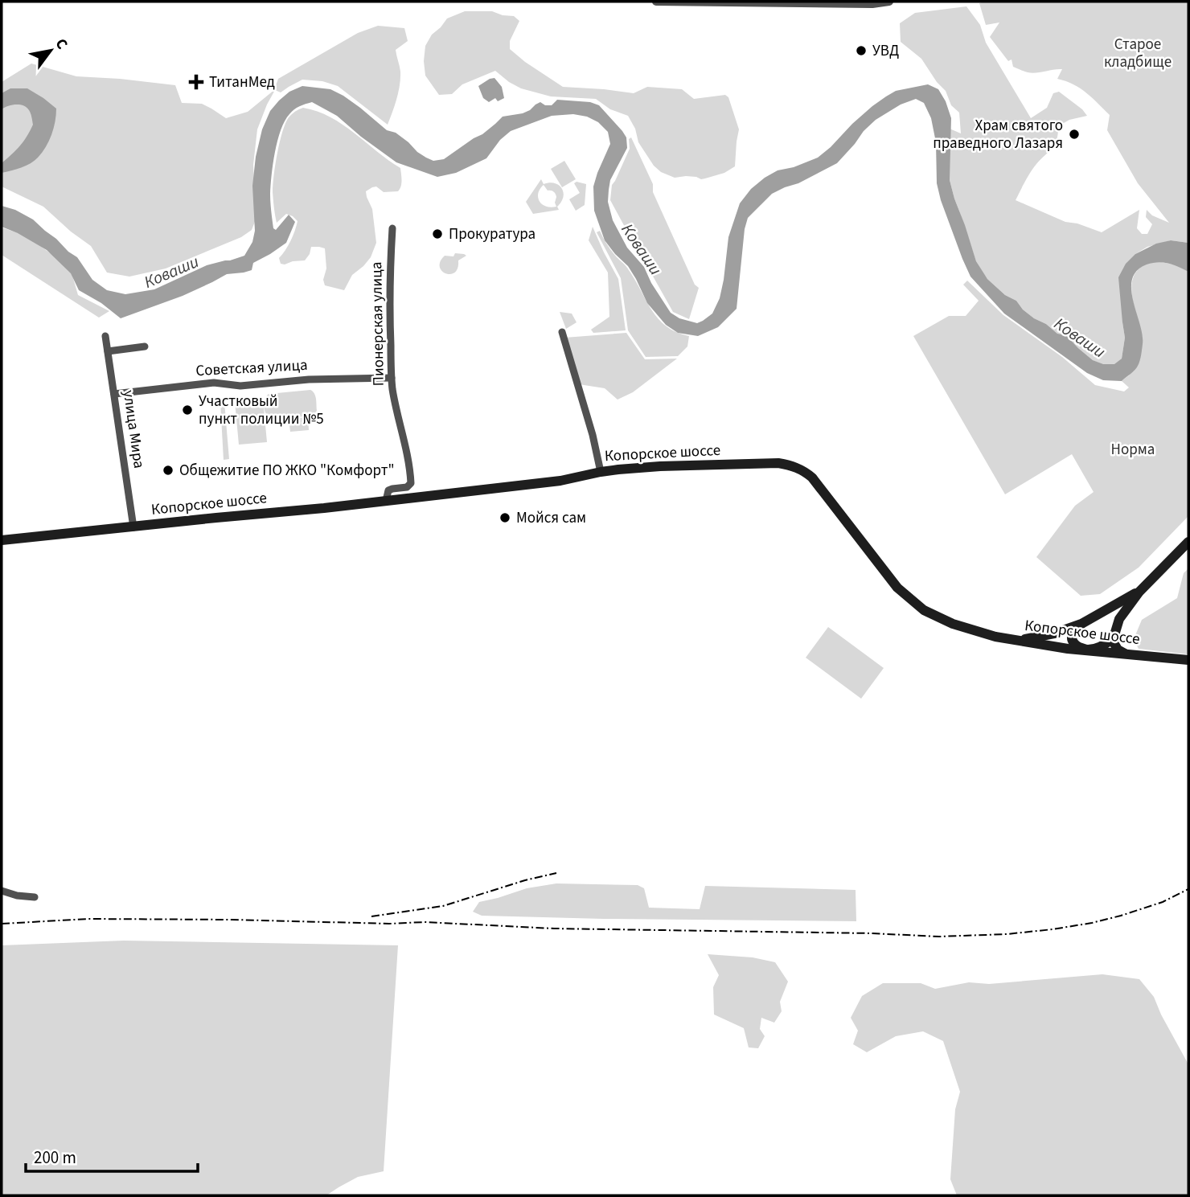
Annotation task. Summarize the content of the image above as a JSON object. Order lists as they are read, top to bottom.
{
  "streets": {
    "main road": ["Копорское шоссе"],
    "street": ["Пионерская улица", "Советская улица", "улица Мира"]
  },
  "crossings": [
    ["Пионерская улица", "Советская улица"],
    ["Пионерская улица", "Копорское шоссе"],
    ["Советская улица", "улица Мира"],
    ["улица Мира", "Копорское шоссе"]
  ],
  "water": ["Коваши"],
  "parks": ["Старое кладбище", "Норма"],
  "places": {
    "other": [
      "УВД",
      "Храм святого праведного Лазаря",
      "Прокуратура",
      "Участковый пункт полиции №5",
      "Общежитие ПО ЖКО \"Комфорт\"",
      "Мойся сам"
    ],
    "health": ["ТитанМед"]
  },
  "scale_bar": "200 m",
  "north": "top right"
}
